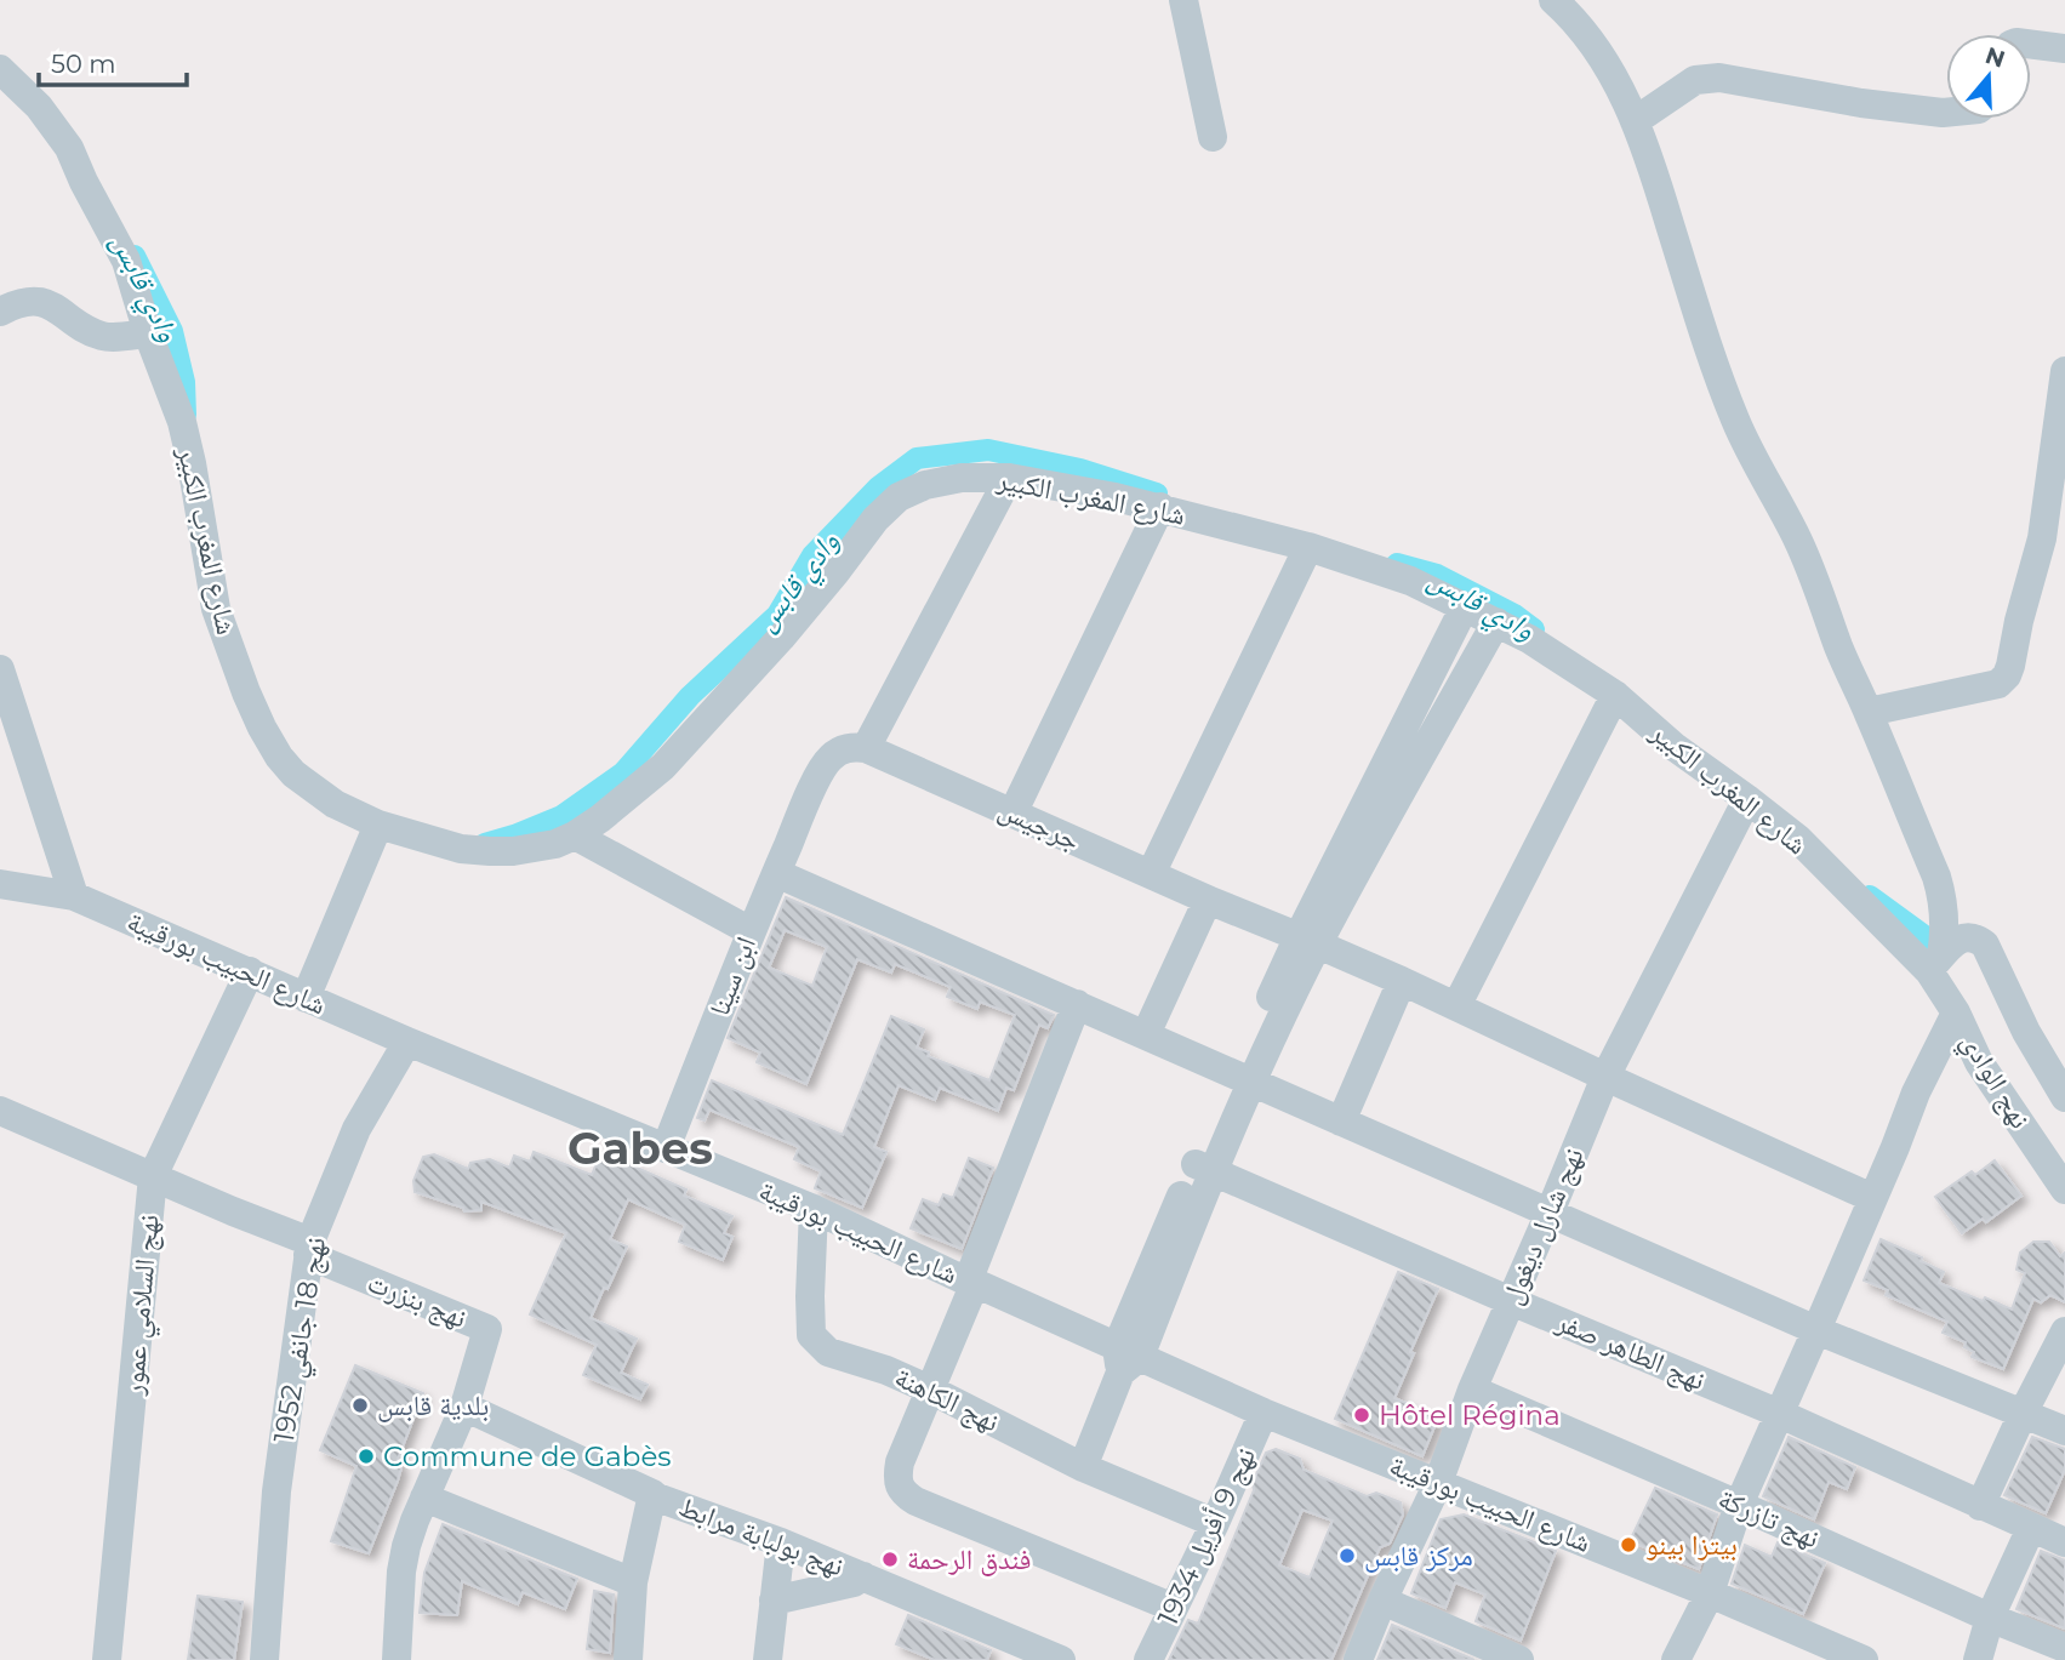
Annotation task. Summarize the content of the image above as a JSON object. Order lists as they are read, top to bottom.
{
  "streets": {
    "street": [
      "شارع المغرب الكبير",
      "جرجيس",
      "شارع الحبيب بورقيبة",
      "ابن سينا",
      "نهج الوادي",
      "نهج شارل ديغول",
      "نهج بنزرت",
      "نهج السلامي عمور",
      "نهج 18 جانفي 1952",
      "نهج الطاهر صفر",
      "نهج الكاهنة",
      "نهج تازركة",
      "نهج بولبابة مرابط",
      "نهج 9 أفريل 1934"
    ]
  },
  "crossings": [
    ["شارع المغرب الكبير", "نهج الوادي"],
    ["شارع المغرب الكبير", "نهج شارل ديغول"],
    ["جرجيس", "ابن سينا"],
    ["جرجيس", "نهج شارل ديغول"],
    ["شارع الحبيب بورقيبة", "ابن سينا"],
    ["شارع الحبيب بورقيبة", "نهج شارل ديغول"],
    ["شارع الحبيب بورقيبة", "نهج السلامي عمور"],
    ["شارع الحبيب بورقيبة", "نهج 18 جانفي 1952"],
    ["شارع الحبيب بورقيبة", "نهج الكاهنة"],
    ["شارع الحبيب بورقيبة", "نهج 9 أفريل 1934"],
    ["نهج شارل ديغول", "نهج الطاهر صفر"],
    ["نهج شارل ديغول", "نهج تازركة"],
    ["نهج بنزرت", "نهج السلامي عمور"],
    ["نهج بنزرت", "نهج 18 جانفي 1952"],
    ["نهج بنزرت", "نهج بولبابة مرابط"],
    ["نهج الكاهنة", "نهج 9 أفريل 1934"]
  ],
  "districts": ["Gabes"],
  "water": ["وادي قابس"],
  "places": [
    "بلدية قابس",
    "Hôtel Régina",
    "Commune de Gabès",
    "بيتزا بينو",
    "مركز قابس",
    "فندق الرحمة"
  ],
  "scale_bar": "50 m",
  "north": "top"
}
